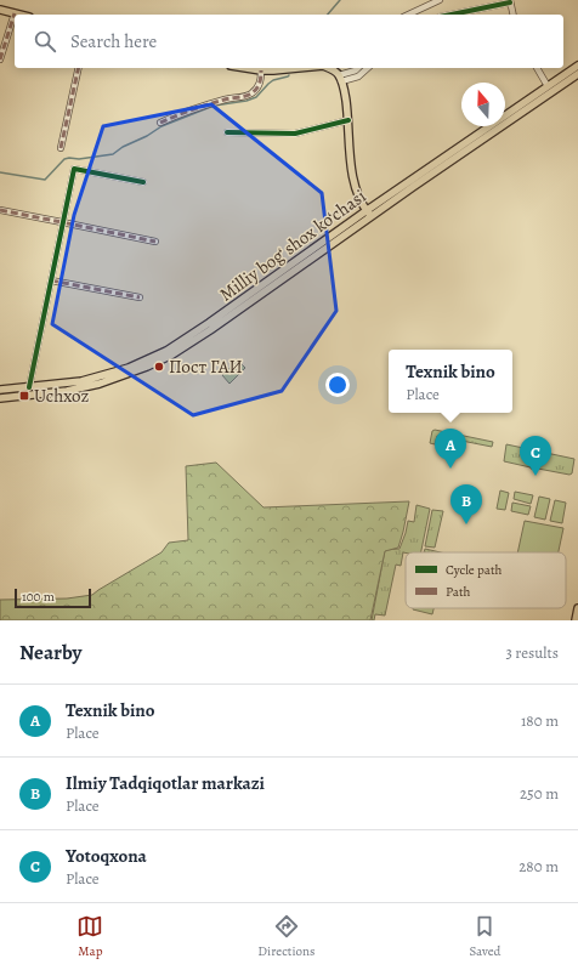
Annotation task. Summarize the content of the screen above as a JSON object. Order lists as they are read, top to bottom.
{
  "streets": {
    "main road": ["Milliy bog‘ shox ko‘chasi"]
  },
  "places": {
    "other": ["Пост ГАИ"],
    "transit": ["Uchxoz"]
  },
  "legend": ["Cycle path", "Path"],
  "scale_bar": "100 m",
  "north": "top",
  "page": {
    "search": "Search here",
    "popup": ["Texnik bino", "Place"],
    "pins": ["A", "C", "B"],
    "scale": "100 m",
    "heading": ["Nearby", "3 results"],
    "list": [
      {
        "mark": "A",
        "name": "Texnik bino",
        "note": "Place",
        "value": "180 m"
      },
      {
        "mark": "B",
        "name": "Ilmiy Tadqiqotlar markazi",
        "note": "Place",
        "value": "250 m"
      },
      {
        "mark": "C",
        "name": "Yotoqxona",
        "note": "Place",
        "value": "280 m"
      }
    ],
    "nav": ["Map", "Directions", "Saved"]
  }
}
